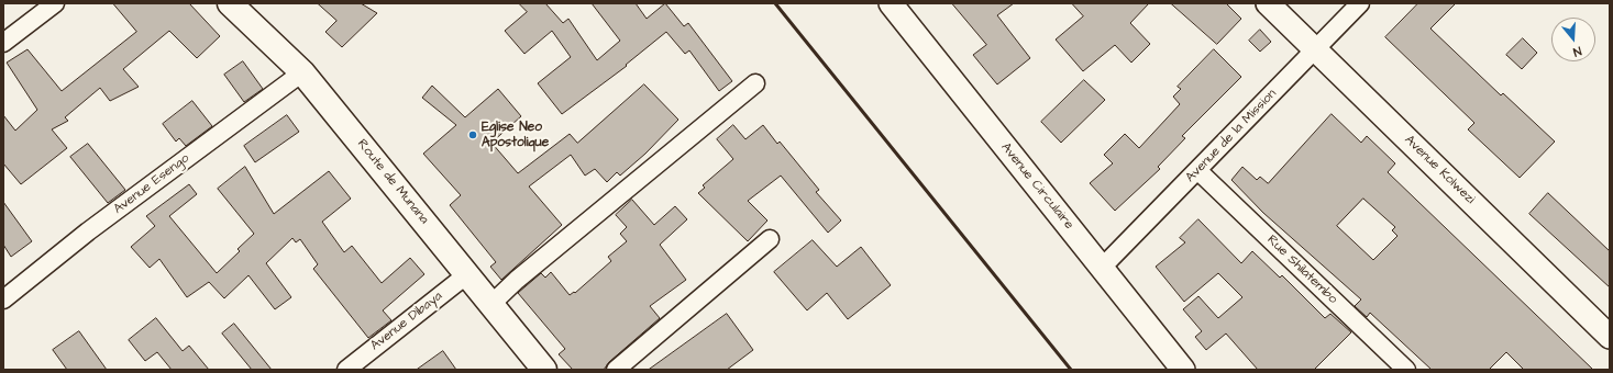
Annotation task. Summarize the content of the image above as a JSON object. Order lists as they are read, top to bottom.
{
  "streets": {
    "main road": ["Route de Munana"],
    "street": [
      "Avenue de la Mission",
      "Avenue Kolwezi",
      "Avenue Esengo",
      "Avenue Circulaire",
      "Rue Shilatembo",
      "Avenue Dibaya"
    ]
  },
  "crossings": [
    ["Avenue de la Mission", "Avenue Kolwezi"],
    ["Avenue de la Mission", "Avenue Circulaire"],
    ["Avenue de la Mission", "Rue Shilatembo"],
    ["Route de Munana", "Avenue Esengo"],
    ["Route de Munana", "Avenue Dibaya"]
  ],
  "places": ["Eglise Neo Apostolique"],
  "north": "bottom"
}
